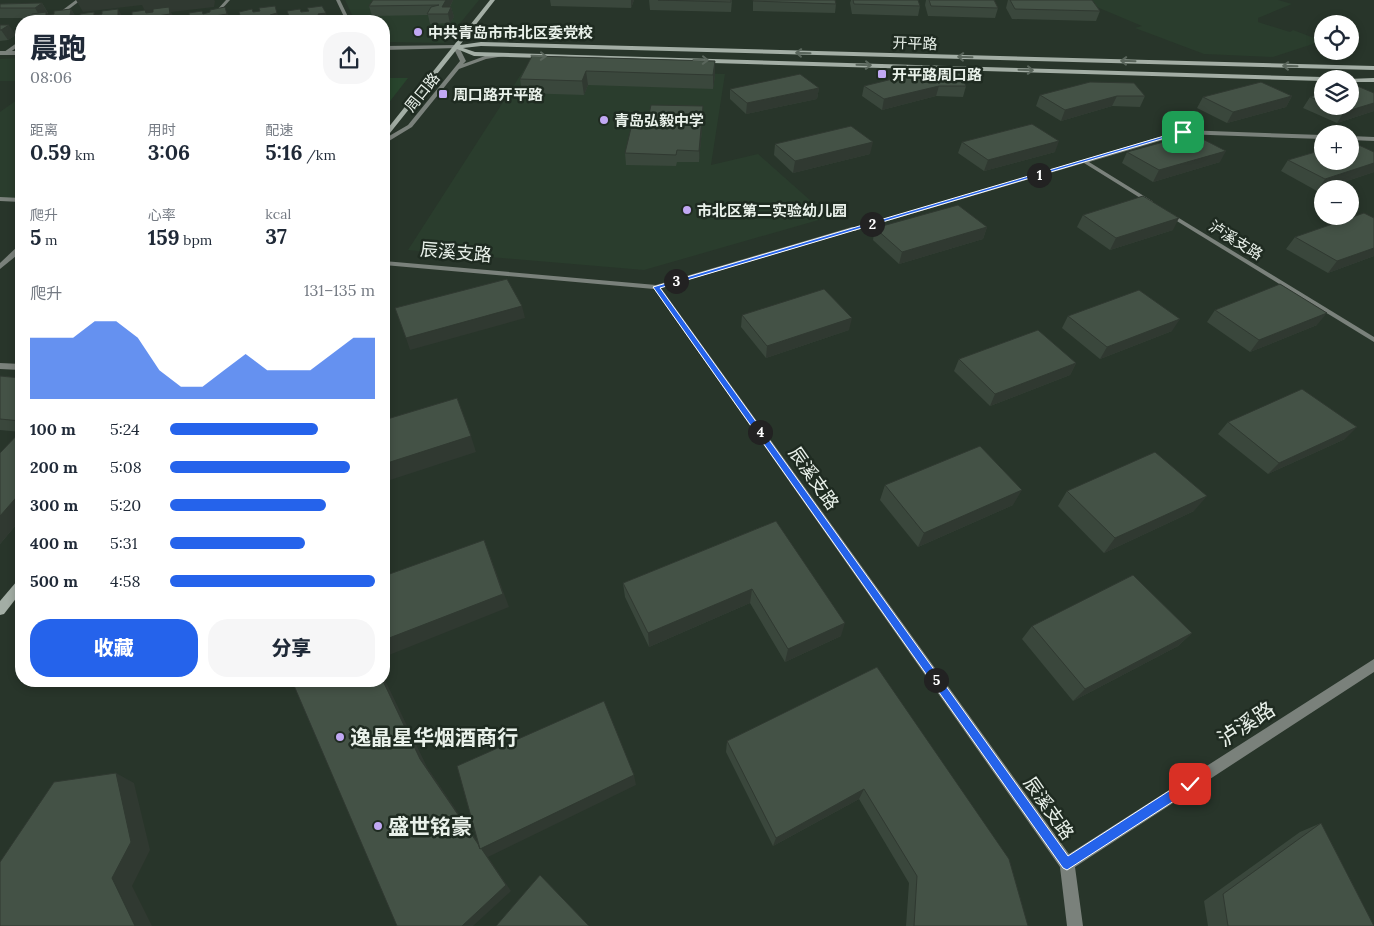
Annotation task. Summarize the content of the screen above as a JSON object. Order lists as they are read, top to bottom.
{
  "streets": {
    "main road": ["开平路"],
    "street": ["周口路", "辰溪支路", "泸溪路"],
    "lane": ["泸溪支路"]
  },
  "crossings": [
    ["开平路", "周口路"],
    ["辰溪支路", "泸溪路"]
  ],
  "places": {
    "other": [
      "中共青岛市市北区委党校",
      "青岛弘毅中学",
      "市北区第二实验幼儿园",
      "逸晶星华烟酒商行",
      "盛世铭豪"
    ],
    "transit": ["开平路周口路", "周口路开平路"]
  },
  "page": {
    "map_buttons": ["+", "−"],
    "heading": ["晨跑", "08:06"],
    "stats": [
      ["距离", "0.59 km"],
      ["用时", "3:06"],
      ["配速", "5:16 /km"],
      ["爬升", "5 m"],
      ["心率", "159 bpm"],
      ["kcal", "37"]
    ],
    "pins": [
      "1",
      "2",
      "3",
      "4",
      "5"
    ],
    "chart": ["爬升", "131–135 m"],
    "list": [
      {
        "name": "100 m",
        "note": "5:24"
      },
      {
        "name": "200 m",
        "note": "5:08"
      },
      {
        "name": "300 m",
        "note": "5:20"
      },
      {
        "name": "400 m",
        "note": "5:31"
      },
      {
        "name": "500 m",
        "note": "4:58"
      }
    ],
    "buttons": ["收藏", "分享"]
  }
}
